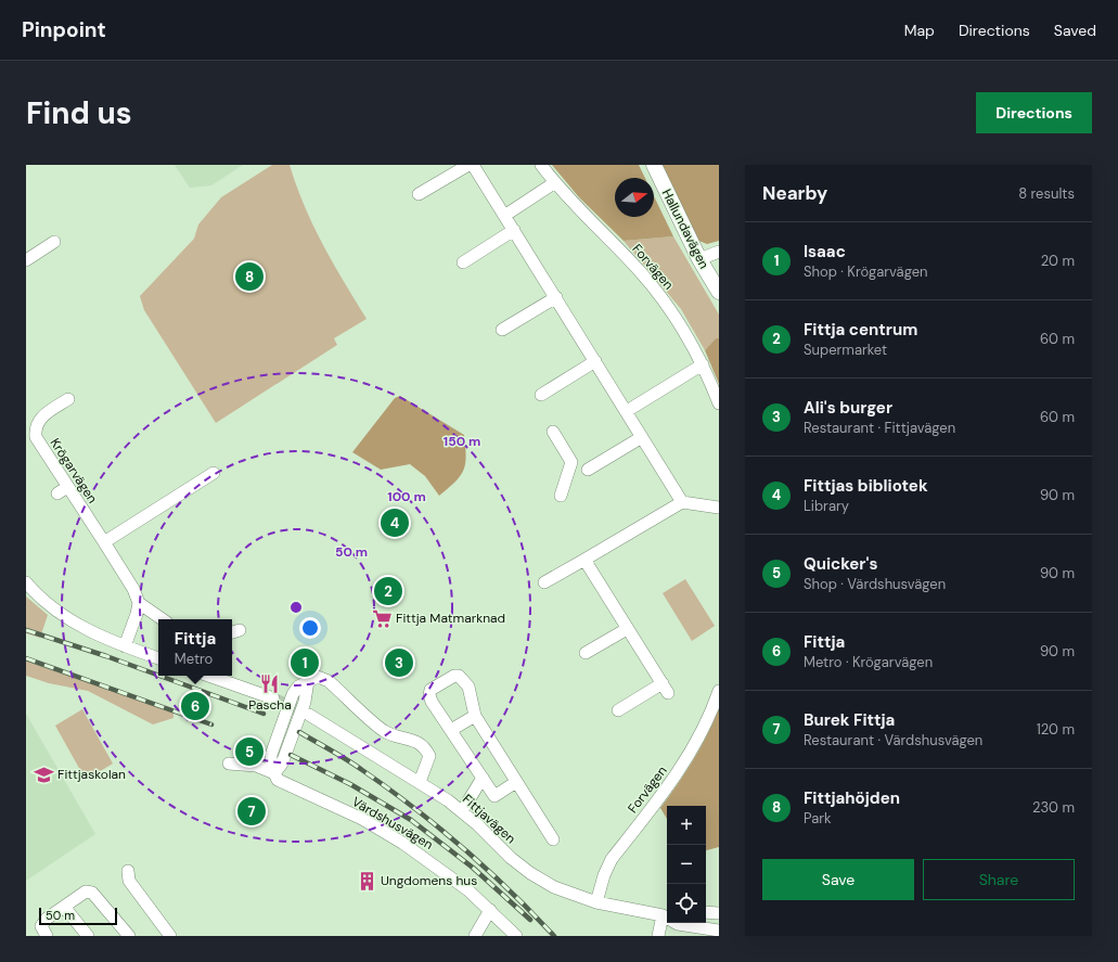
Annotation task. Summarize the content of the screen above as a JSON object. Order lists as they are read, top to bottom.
{
  "streets": {
    "main road": ["Hallundavägen"],
    "street": [
      "Forvägen",
      "Krögarvägen",
      "Fittjavägen",
      "Värdshusvägen"
    ]
  },
  "crossings": [
    ["Forvägen", "Fittjavägen"]
  ],
  "places": {
    "supermarket": ["Fittja Matmarknad"],
    "restaurant": ["Pascha"],
    "school or university": ["Fittjaskolan"],
    "building": ["Ungdomens hus"]
  },
  "scale_bar": "50 m",
  "north": "right",
  "page": {
    "header": "Pinpoint",
    "nav": ["Map", "Directions", "Saved"],
    "buttons": [
      "Directions",
      ["Save", "Share"]
    ],
    "title": "Find us",
    "heading": ["Nearby", "8 results"],
    "list": [
      {
        "mark": "1",
        "name": "Isaac",
        "note": "Shop · Krögarvägen",
        "value": "20 m"
      },
      {
        "mark": "2",
        "name": "Fittja centrum",
        "note": "Supermarket",
        "value": "60 m"
      },
      {
        "mark": "3",
        "name": "Ali's burger",
        "note": "Restaurant · Fittjavägen",
        "value": "60 m"
      },
      {
        "mark": "4",
        "name": "Fittjas bibliotek",
        "note": "Library",
        "value": "90 m"
      },
      {
        "mark": "5",
        "name": "Quicker's",
        "note": "Shop · Värdshusvägen",
        "value": "90 m"
      },
      {
        "mark": "6",
        "name": "Fittja",
        "note": "Metro · Krögarvägen",
        "value": "90 m"
      },
      {
        "mark": "7",
        "name": "Burek Fittja",
        "note": "Restaurant · Värdshusvägen",
        "value": "120 m"
      },
      {
        "mark": "8",
        "name": "Fittjahöjden",
        "note": "Park",
        "value": "230 m"
      }
    ],
    "pins": [
      "8",
      "4",
      "2",
      "1",
      "3",
      "6",
      "5",
      "7"
    ],
    "popup": ["Fittja", "Metro"],
    "map_buttons": ["+", "−"],
    "scale": "50 m"
  },
  "rings": ["150 m", "100 m", "50 m"]
}
